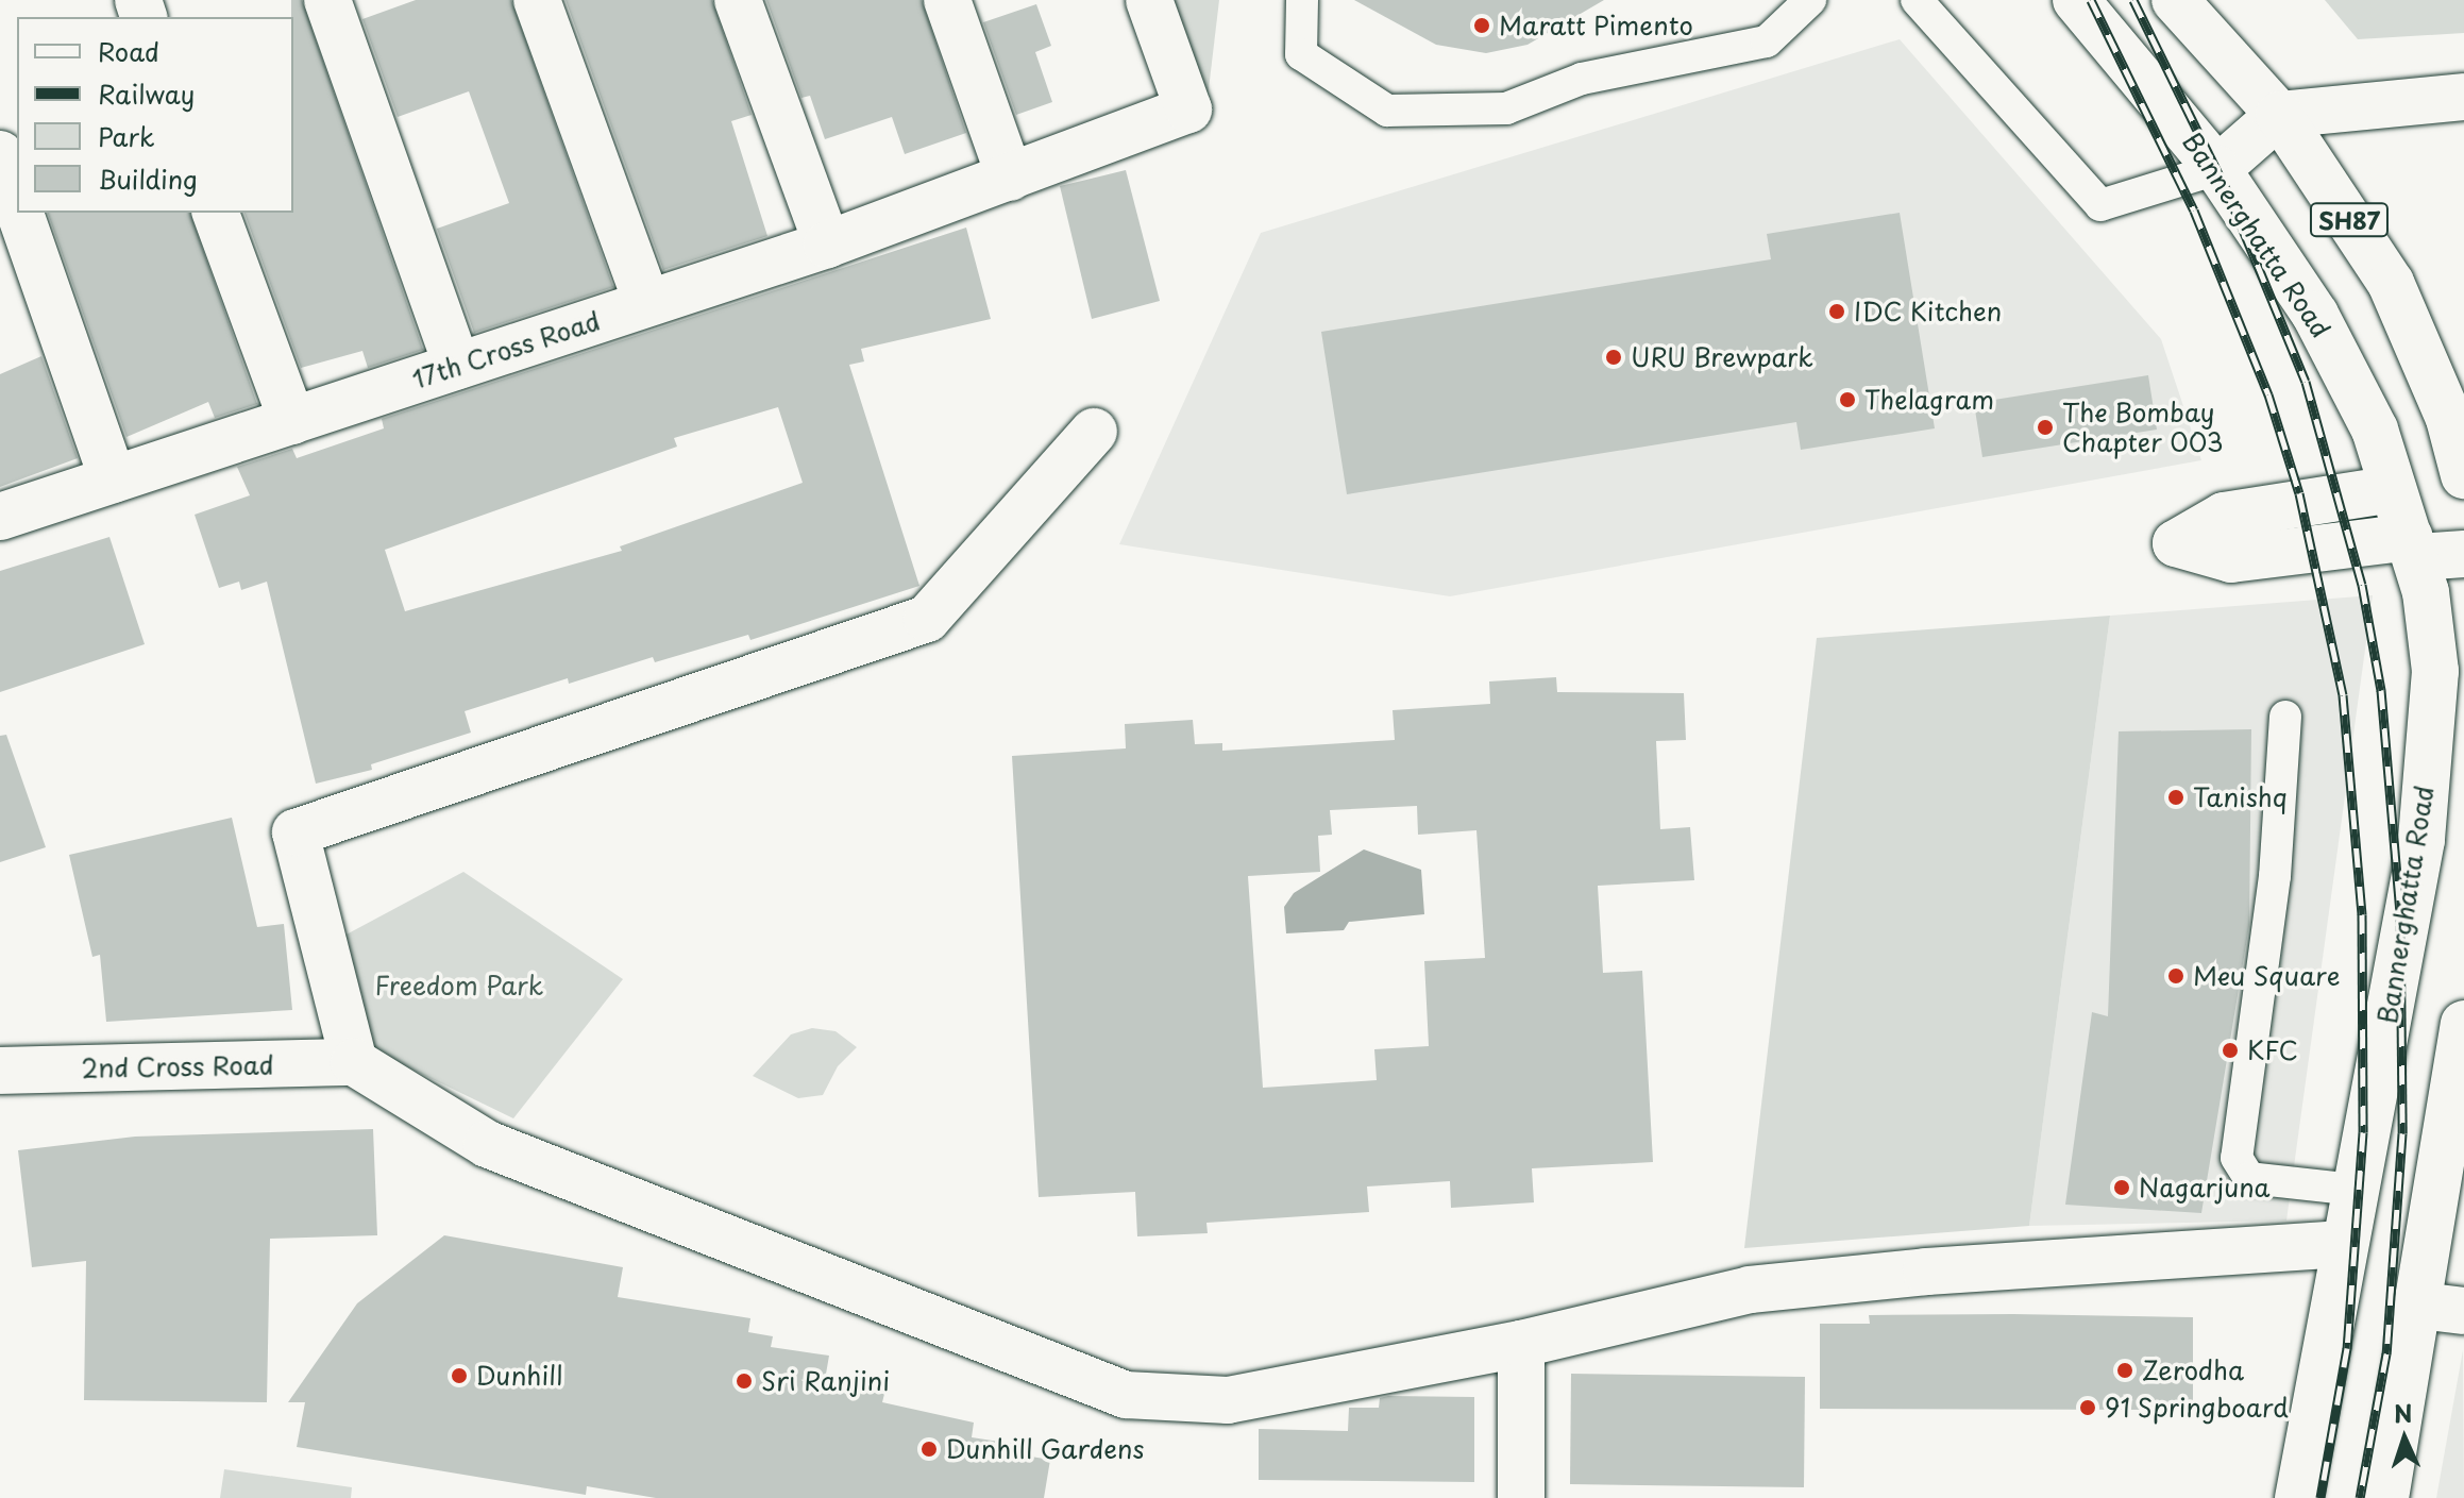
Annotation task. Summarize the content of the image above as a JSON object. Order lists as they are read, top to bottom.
{
  "streets": {
    "street": [
      "SH87",
      "Bannerghatta Road",
      "17th Cross Road",
      "2nd Cross Road"
    ]
  },
  "parks": ["Freedom Park"],
  "places": [
    "Maratt Pimento",
    "IDC Kitchen",
    "URU Brewpark",
    "Thelagram",
    "The Bombay Chapter 003",
    "Tanishq",
    "Meu Square",
    "KFC",
    "Nagarjuna",
    "Zerodha",
    "Dunhill",
    "Sri Ranjini",
    "91 Springboard",
    "Dunhill Gardens"
  ],
  "legend": [
    "Road",
    "Railway",
    "Park",
    "Building"
  ],
  "north": "top"
}
